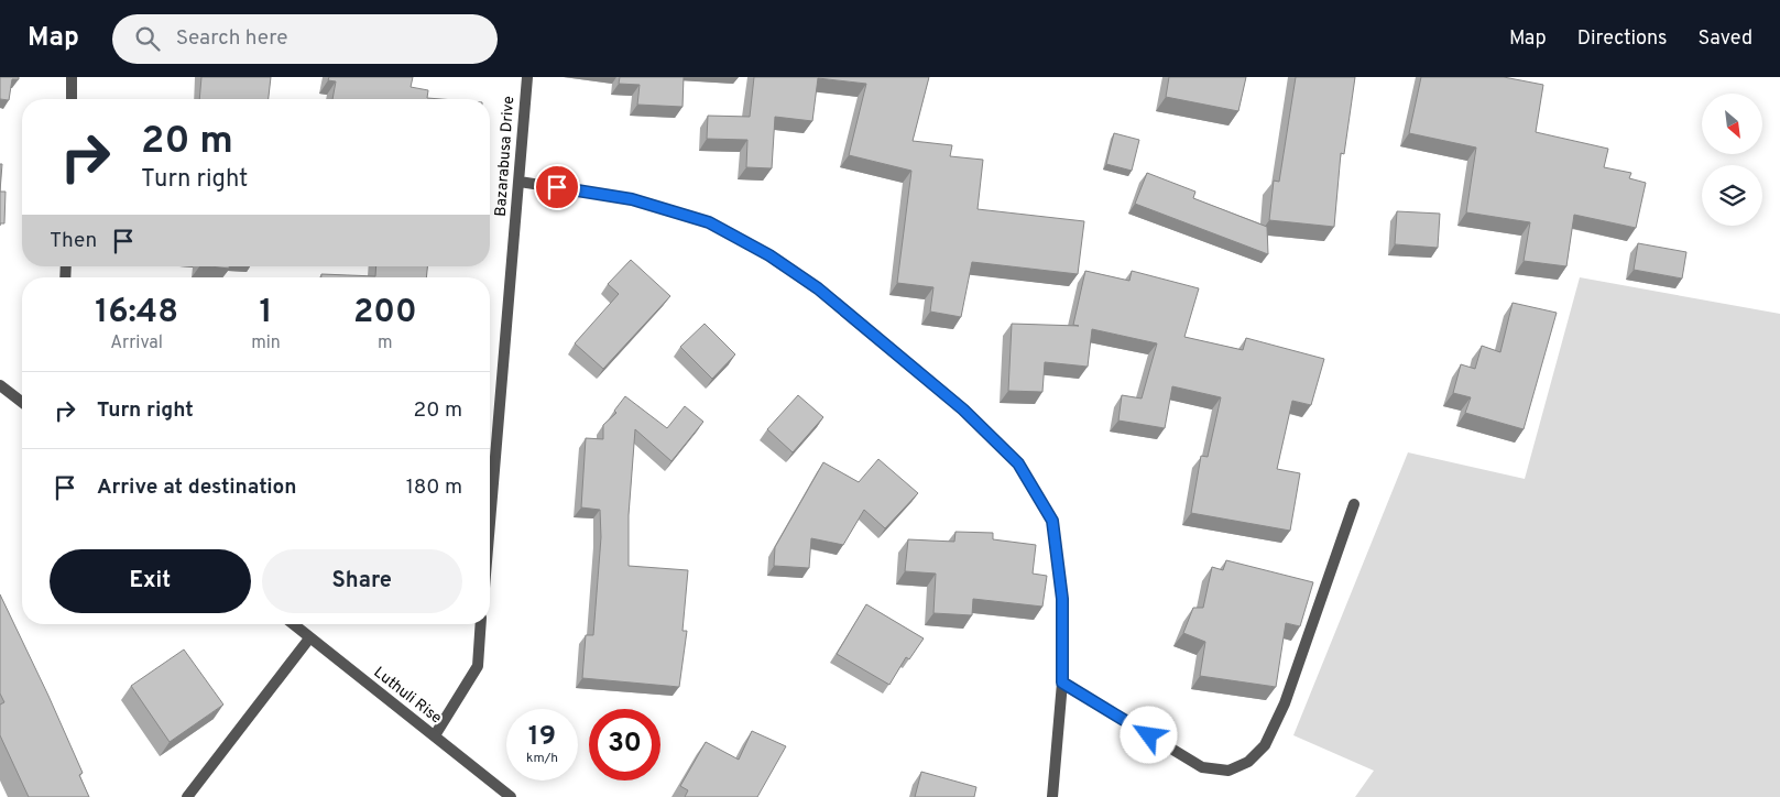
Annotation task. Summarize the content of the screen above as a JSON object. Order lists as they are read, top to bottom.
{
  "streets": {
    "street": ["Bazarabusa Drive", "Luthuli Rise"]
  },
  "north": "bottom right",
  "page": {
    "header": "Map",
    "search": "Search here",
    "nav": ["Map", "Directions", "Saved"],
    "turn": ["20 m", "Turn right"],
    "then": "Then",
    "eta": [
      "16:48",
      "Arrival",
      "1",
      "min",
      "200",
      "m"
    ],
    "list": [
      {
        "name": "Turn right",
        "value": "20 m"
      },
      {
        "name": "Arrive at destination",
        "value": "180 m"
      }
    ],
    "buttons": ["Exit", "Share"],
    "speed": "19 km/h",
    "limit": "30"
  }
}
